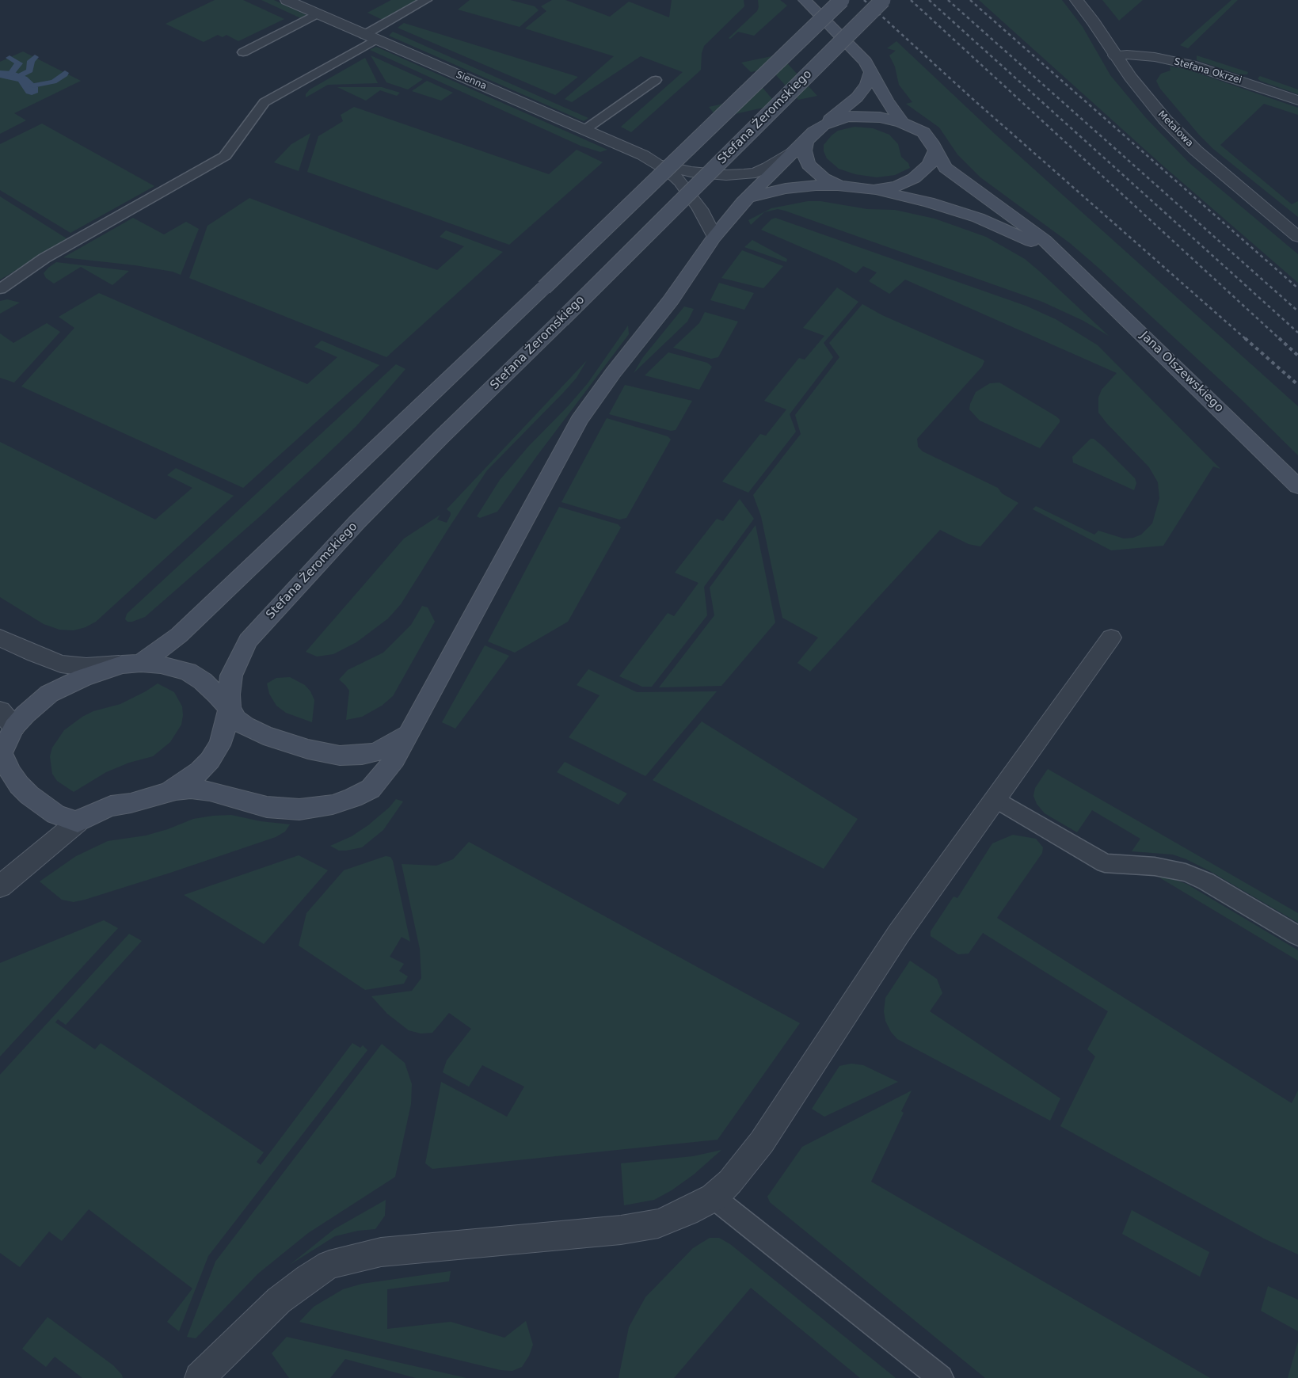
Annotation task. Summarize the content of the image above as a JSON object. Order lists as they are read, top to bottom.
{
  "streets": {
    "main road": ["Stefana Żeromskiego", "Jana Olszewskiego"],
    "street": ["Stefana Okrzei", "Sienna", "Metalowa"]
  },
  "crossings": [
    ["Stefana Okrzei", "Metalowa"],
    ["Sienna", "Stefana Żeromskiego"],
    ["Stefana Żeromskiego", "Jana Olszewskiego"]
  ]
}
